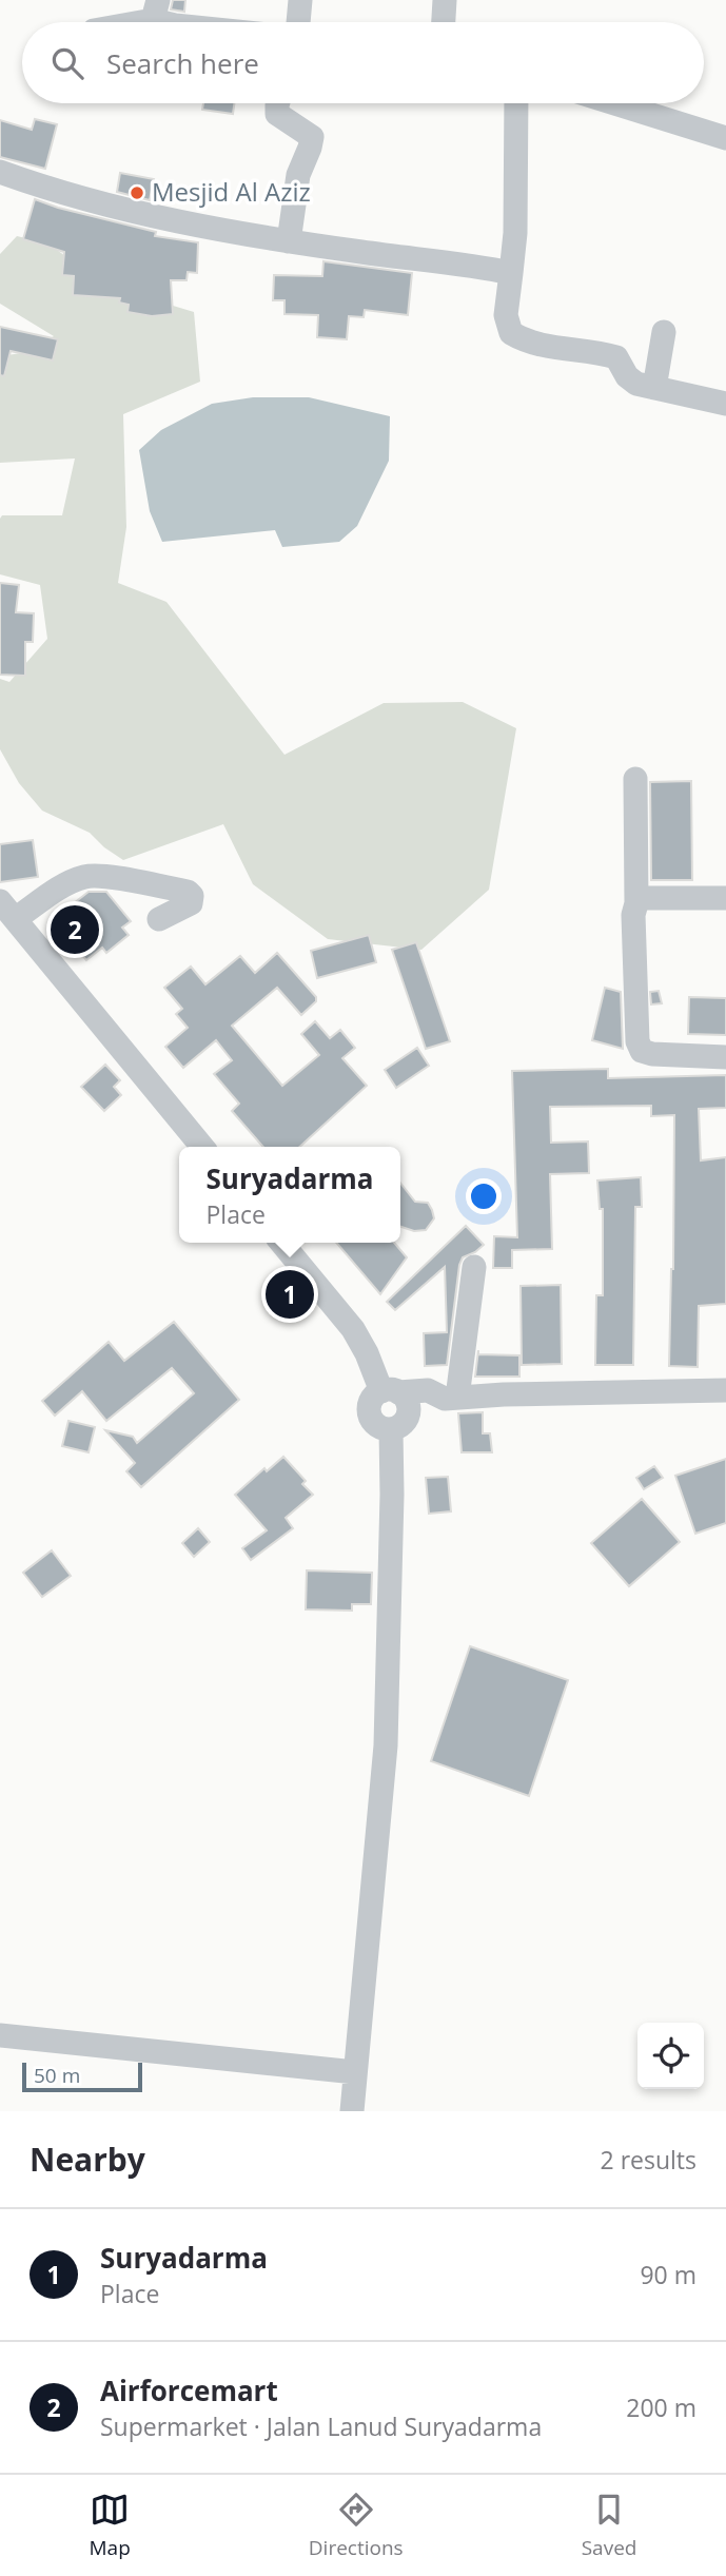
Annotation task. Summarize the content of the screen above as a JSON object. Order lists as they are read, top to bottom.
{
  "places": ["Mesjid Al Aziz"],
  "scale_bar": "50 m",
  "page": {
    "search": "Search here",
    "pins": ["2", "1"],
    "popup": ["Suryadarma", "Place"],
    "scale": "50 m",
    "heading": ["Nearby", "2 results"],
    "list": [
      {
        "mark": "1",
        "name": "Suryadarma",
        "note": "Place",
        "value": "90 m"
      },
      {
        "mark": "2",
        "name": "Airforcemart",
        "note": "Supermarket · Jalan Lanud Suryadarma",
        "value": "200 m"
      }
    ],
    "nav": ["Map", "Directions", "Saved"]
  }
}
